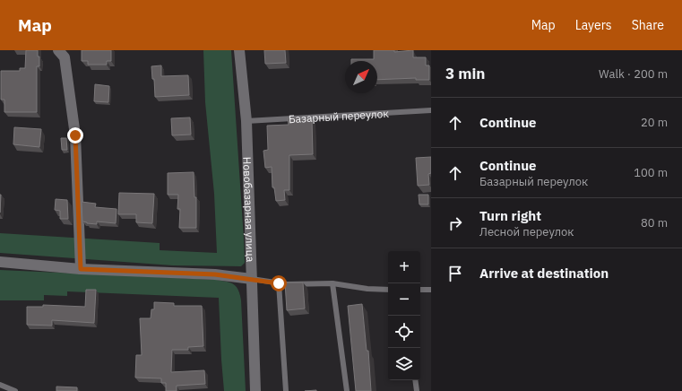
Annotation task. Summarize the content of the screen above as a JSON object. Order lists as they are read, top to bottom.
{
  "streets": {
    "street": ["Новобазарная улица"],
    "lane": ["Базарный переулок"]
  },
  "crossings": [
    ["Базарный переулок", "Новобазарная улица"]
  ],
  "north": "top right",
  "page": {
    "header": "Map",
    "nav": ["Map", "Layers", "Share"],
    "heading": ["3 min", "Walk · 200 m"],
    "list": [
      ["Continue", "20 m"],
      ["Continue", "Базарный переулок", "100 m"],
      ["Turn right", "Лесной переулок", "80 m"],
      "Arrive at destination"
    ],
    "map_buttons": ["+", "−"]
  }
}
